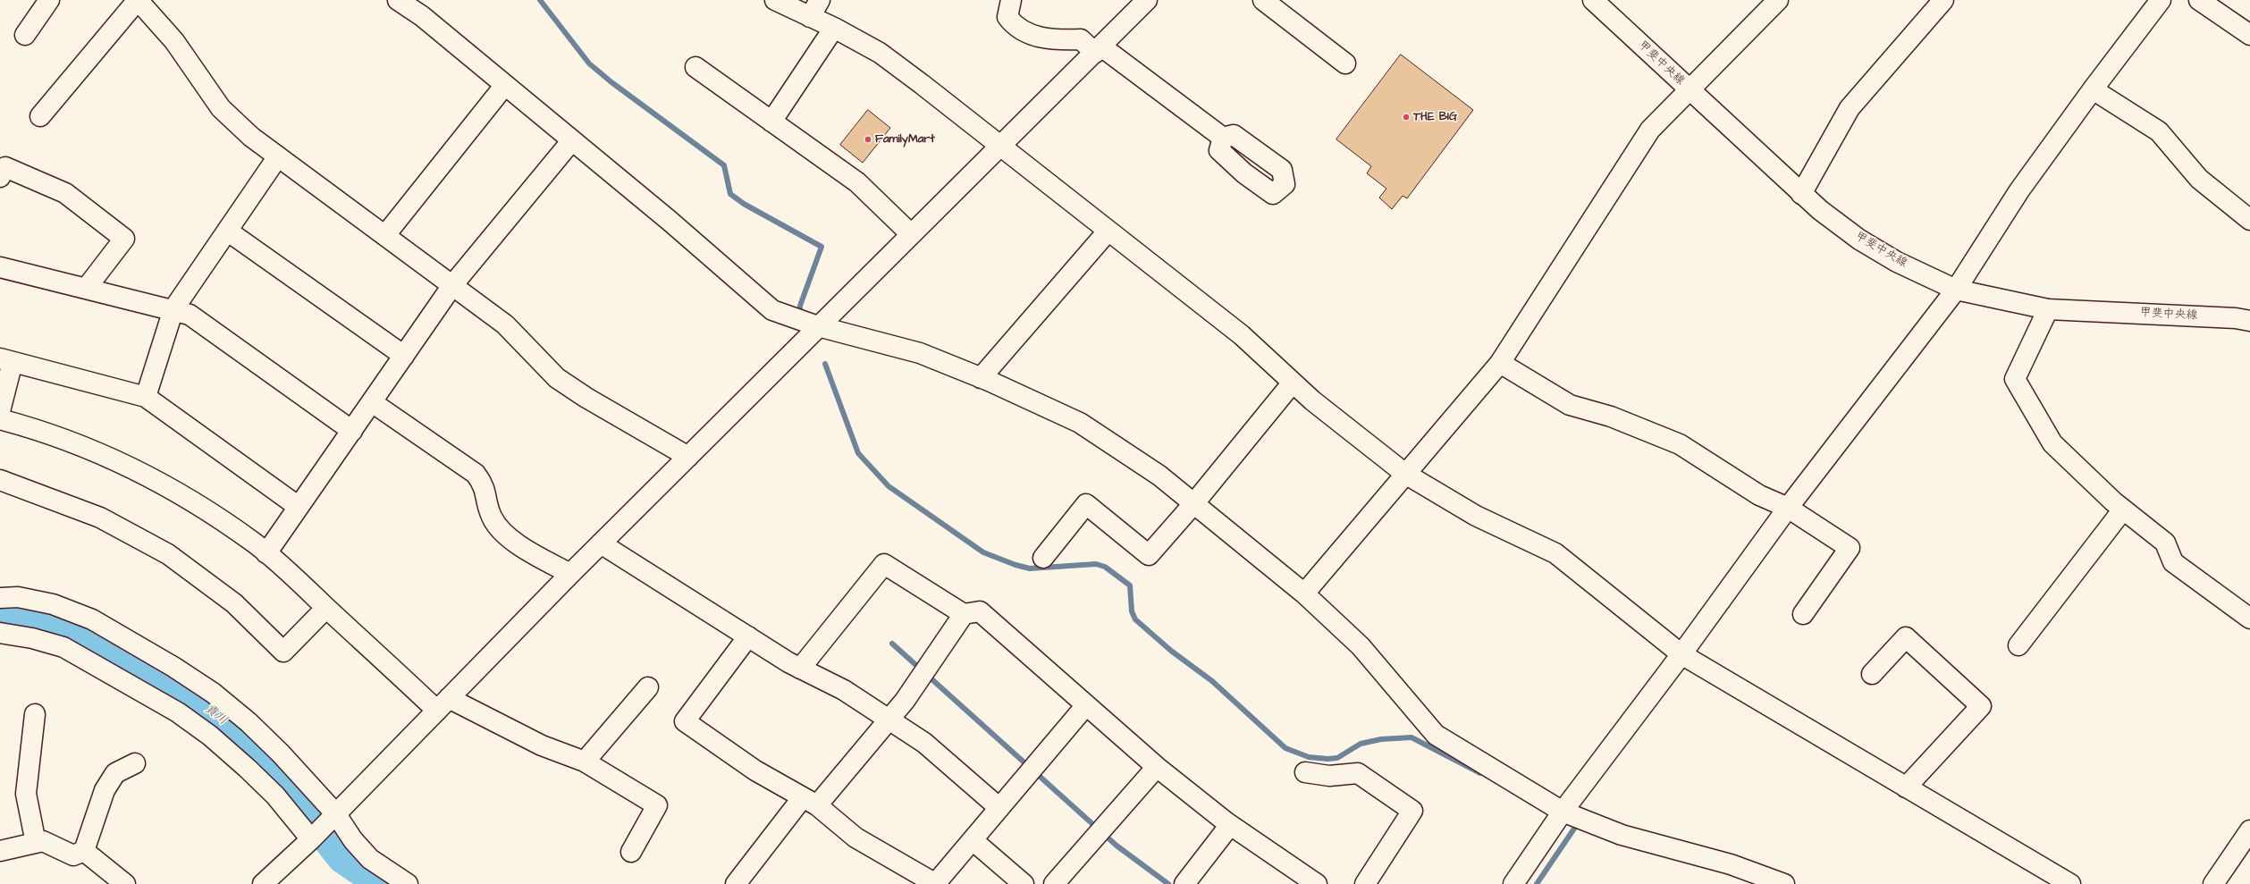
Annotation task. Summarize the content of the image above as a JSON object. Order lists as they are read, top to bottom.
{
  "streets": {
    "street": ["甲斐中央線"]
  },
  "water": ["貢川"],
  "places": ["THE BIG", "FamilyMart"]
}
